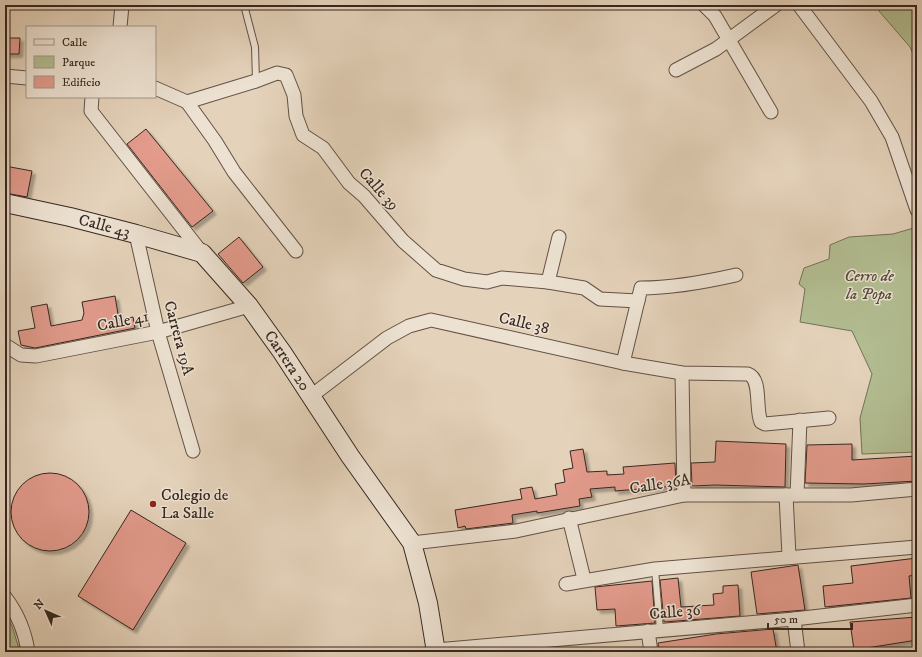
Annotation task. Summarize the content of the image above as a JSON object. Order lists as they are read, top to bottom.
{
  "streets": {
    "street": [
      "Calle 39",
      "Calle 43",
      "Calle 41",
      "Calle 38",
      "Carrera 19A",
      "Carrera 20",
      "Calle 36A",
      "Calle 36"
    ]
  },
  "crossings": [
    ["Calle 43", "Carrera 19A"],
    ["Calle 43", "Carrera 20"],
    ["Calle 41", "Carrera 19A"],
    ["Calle 41", "Carrera 20"],
    ["Calle 38", "Carrera 20"],
    ["Carrera 20", "Calle 36A"],
    ["Carrera 20", "Calle 36"]
  ],
  "parks": ["Cerro de la Popa"],
  "places": ["Colegio de La Salle"],
  "legend": ["Calle", "Parque", "Edificio"],
  "scale_bar": "50 m",
  "north": "top left"
}
